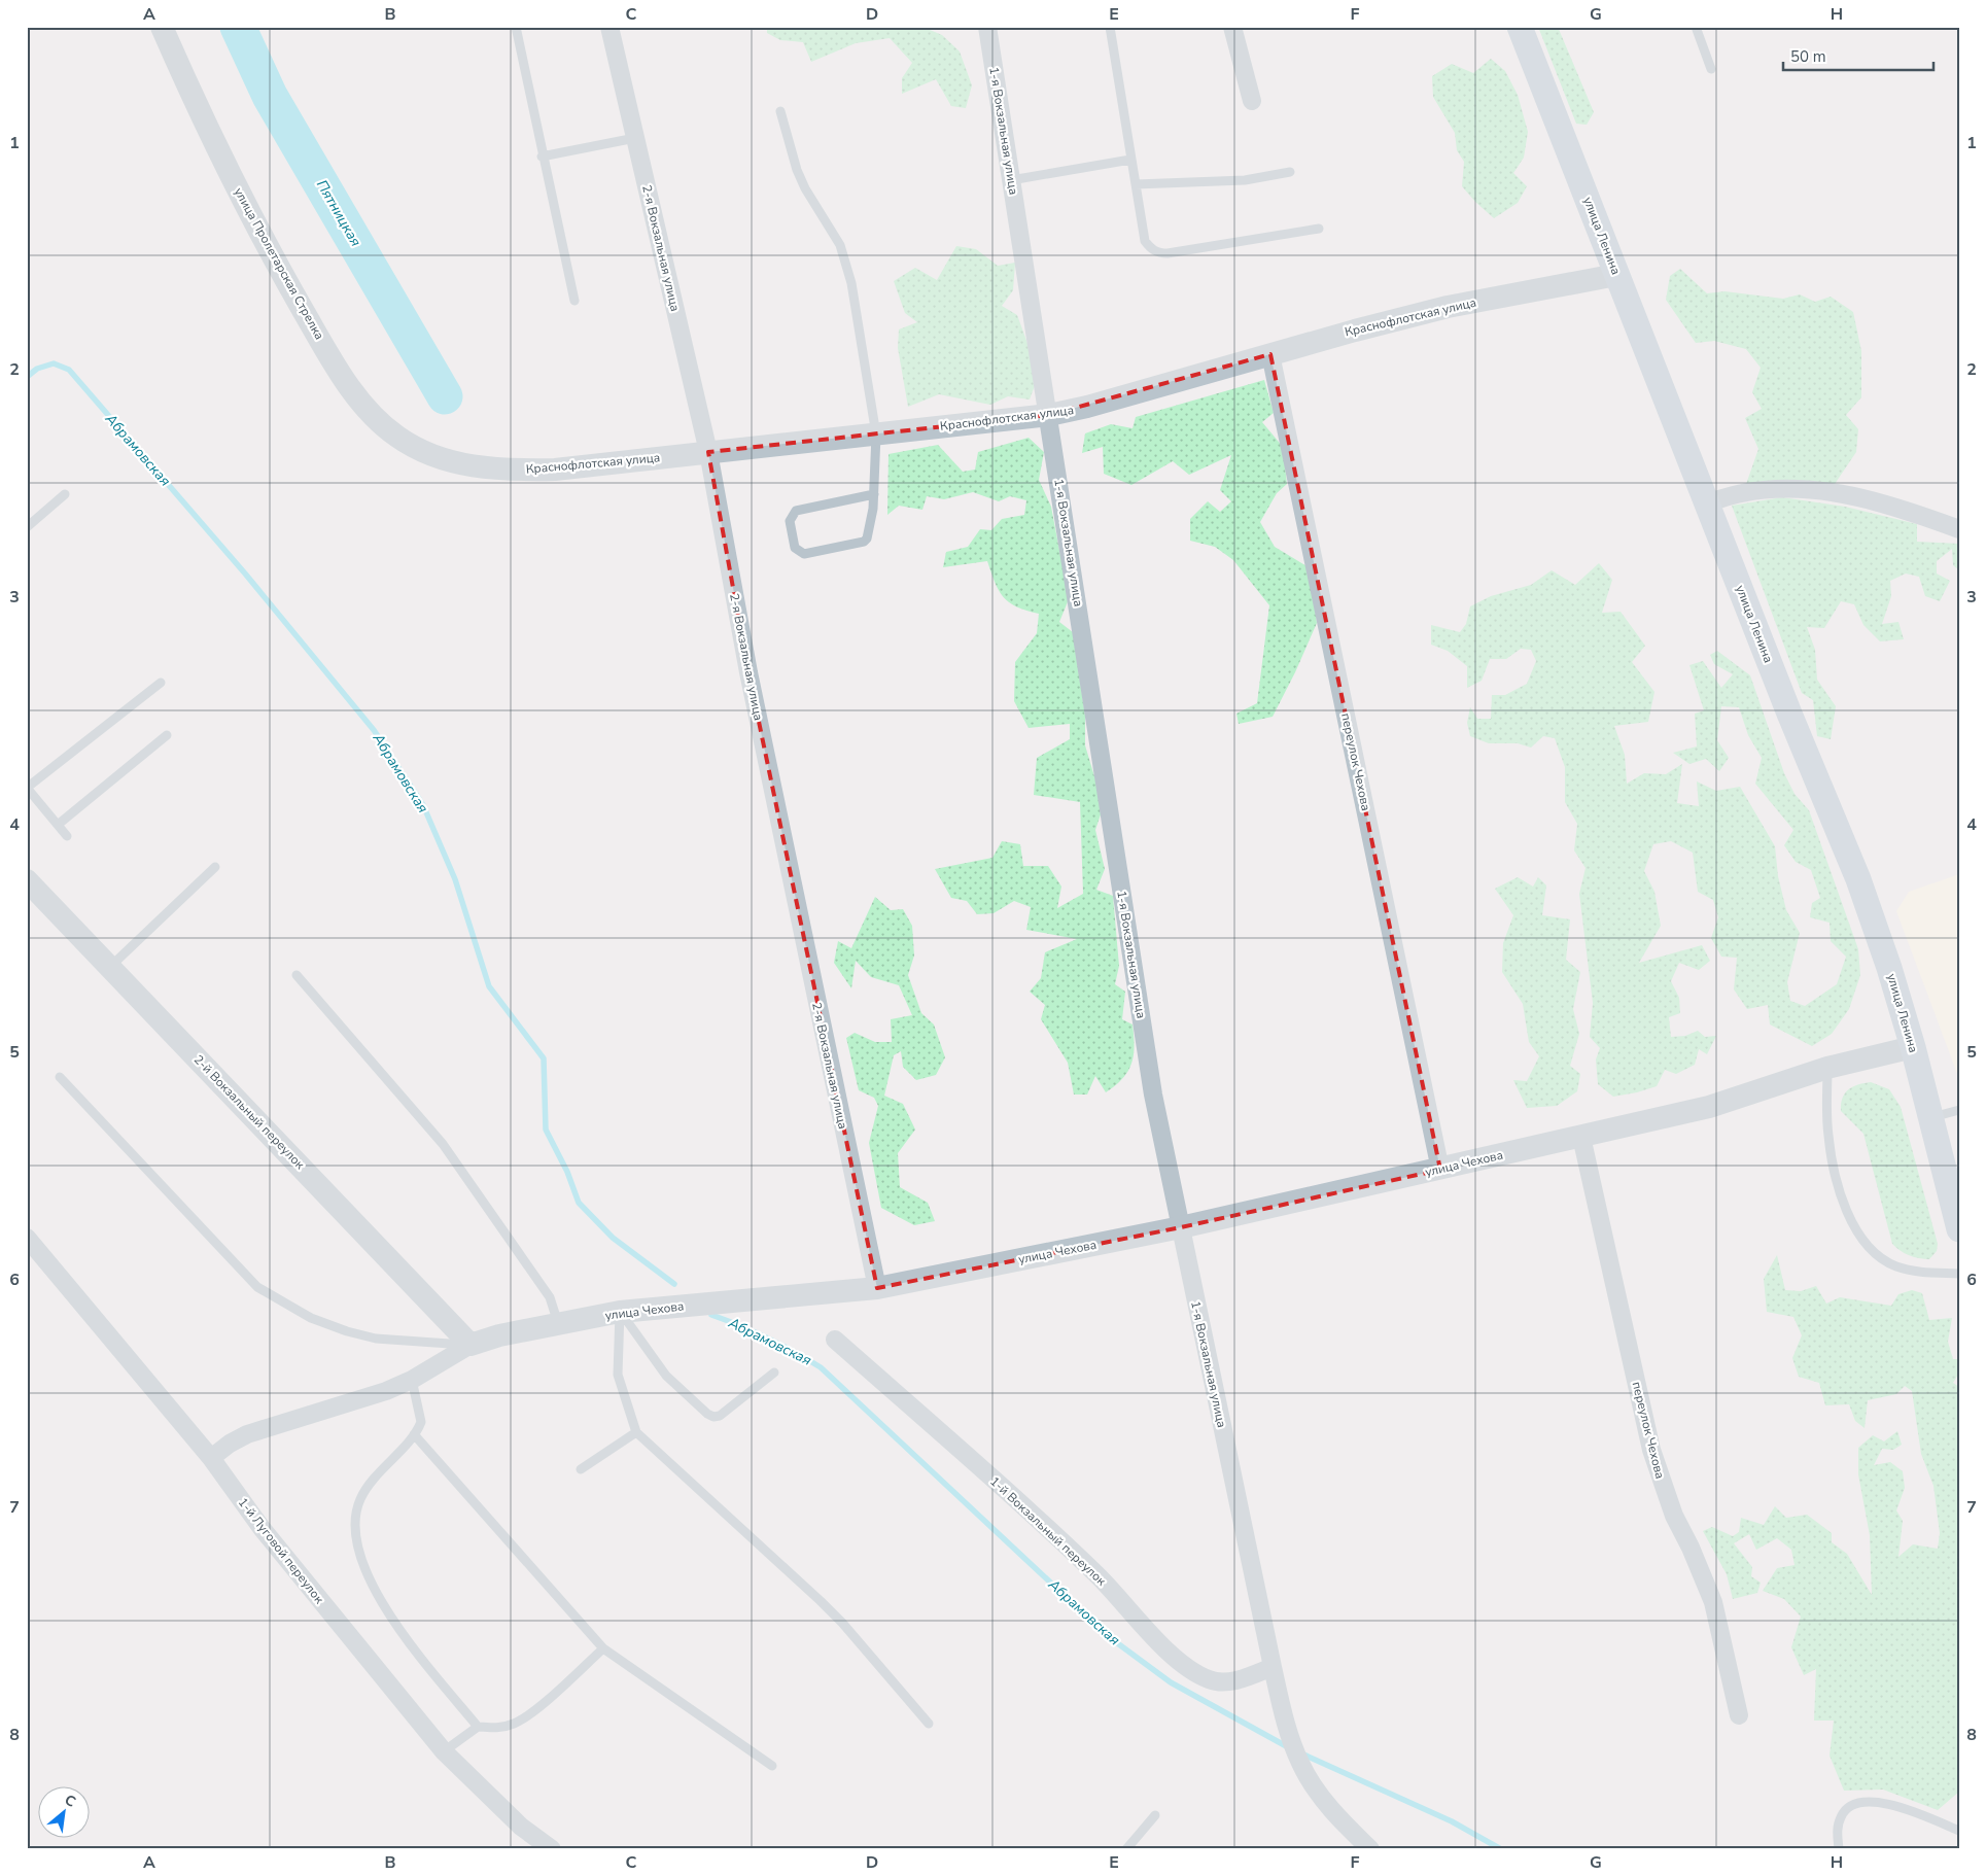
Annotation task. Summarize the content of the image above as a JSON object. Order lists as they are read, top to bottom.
{
  "streets": {
    "main road": ["улица Ленина"],
    "street": [
      "1-я Вокзальная улица",
      "2-я Вокзальная улица",
      "улица Пролетарская Стрелка",
      "Краснофлотская улица",
      "переулок Чехова",
      "2-й Вокзальный переулок",
      "улица Чехова",
      "1-й Вокзальный переулок",
      "1-й Луговой переулок"
    ]
  },
  "crossings": [
    ["1-я Вокзальная улица", "Краснофлотская улица"],
    ["1-я Вокзальная улица", "улица Чехова"],
    ["1-я Вокзальная улица", "1-й Вокзальный переулок"],
    ["улица Ленина", "Краснофлотская улица"],
    ["улица Ленина", "улица Чехова"],
    ["2-я Вокзальная улица", "Краснофлотская улица"],
    ["2-я Вокзальная улица", "улица Чехова"],
    ["улица Пролетарская Стрелка", "Краснофлотская улица"],
    ["Краснофлотская улица", "переулок Чехова"],
    ["переулок Чехова", "улица Чехова"],
    ["2-й Вокзальный переулок", "улица Чехова"],
    ["улица Чехова", "1-й Луговой переулок"]
  ],
  "water": ["Пятницкая", "Абрамовская"],
  "scale_bar": "50 m",
  "north": "top right",
  "grid": {
    "columns": [
      "A",
      "B",
      "C",
      "D",
      "E",
      "F",
      "G",
      "H"
    ],
    "rows": [
      "1",
      "2",
      "3",
      "4",
      "5",
      "6",
      "7",
      "8"
    ]
  }
}
